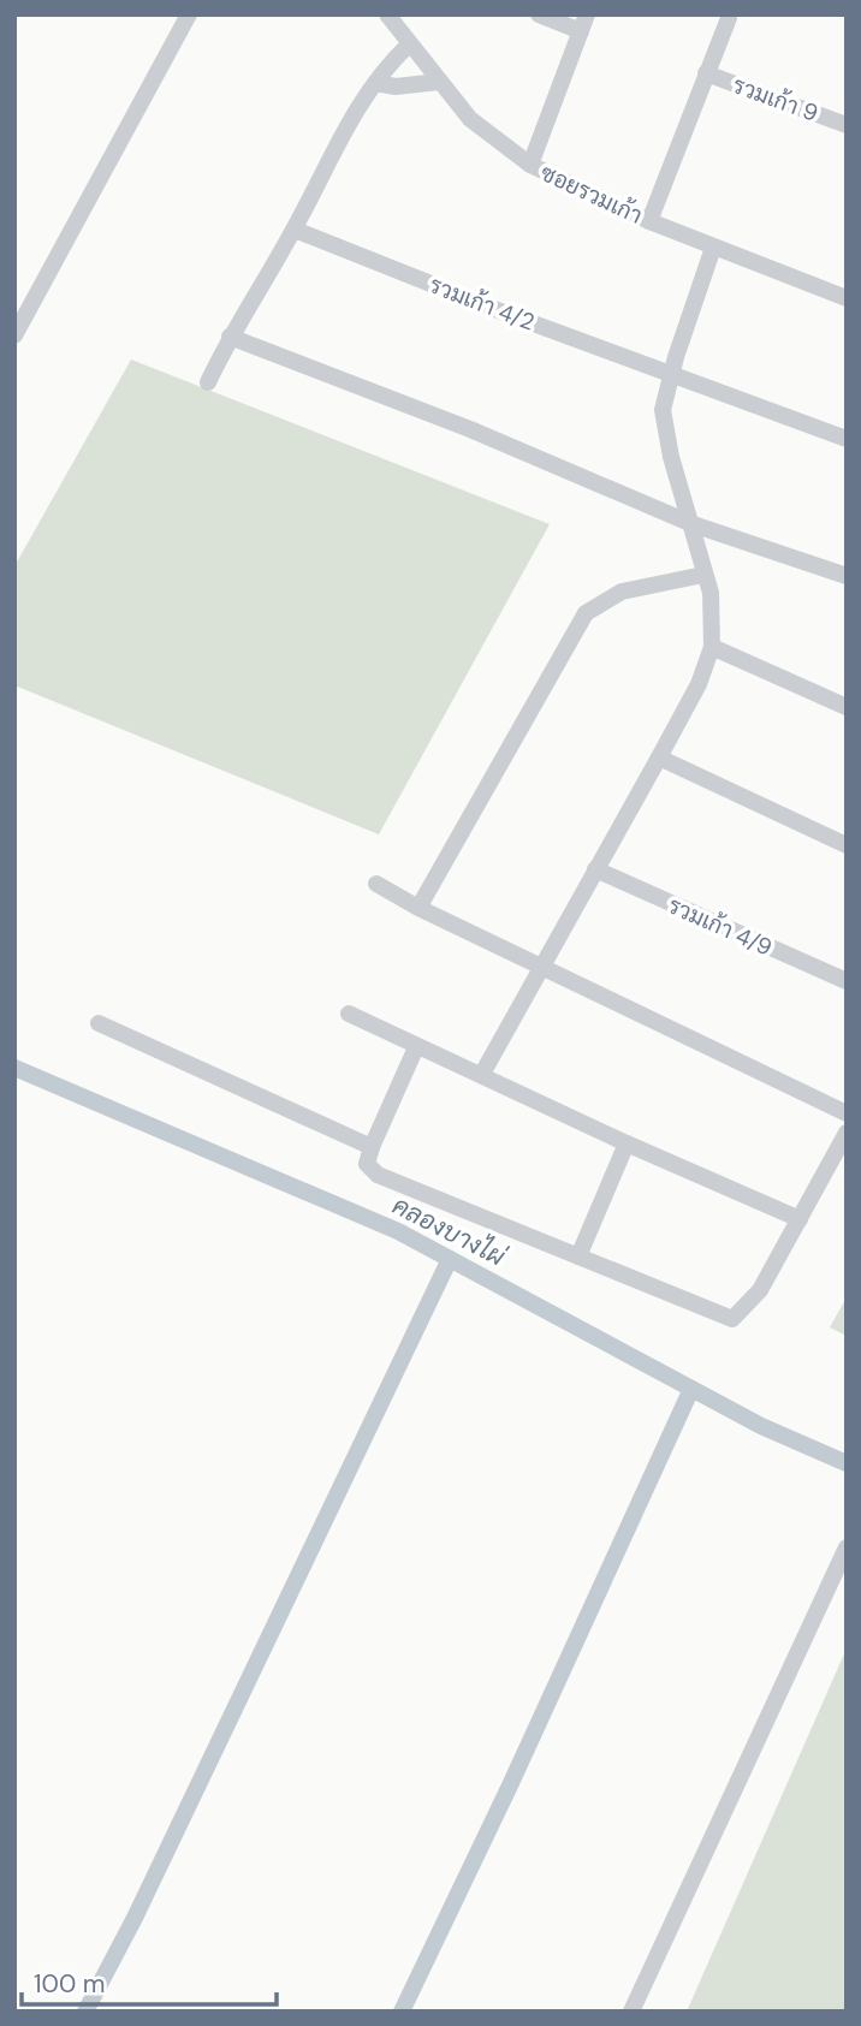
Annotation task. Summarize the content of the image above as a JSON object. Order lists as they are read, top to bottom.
{
  "streets": {
    "street": [
      "รวมเก้า 9",
      "ซอยรวมเก้า",
      "รวมเก้า 4/2",
      "รวมเก้า 4/9"
    ]
  },
  "water": ["คลองบางไผ่"],
  "scale_bar": "100 m"
}
